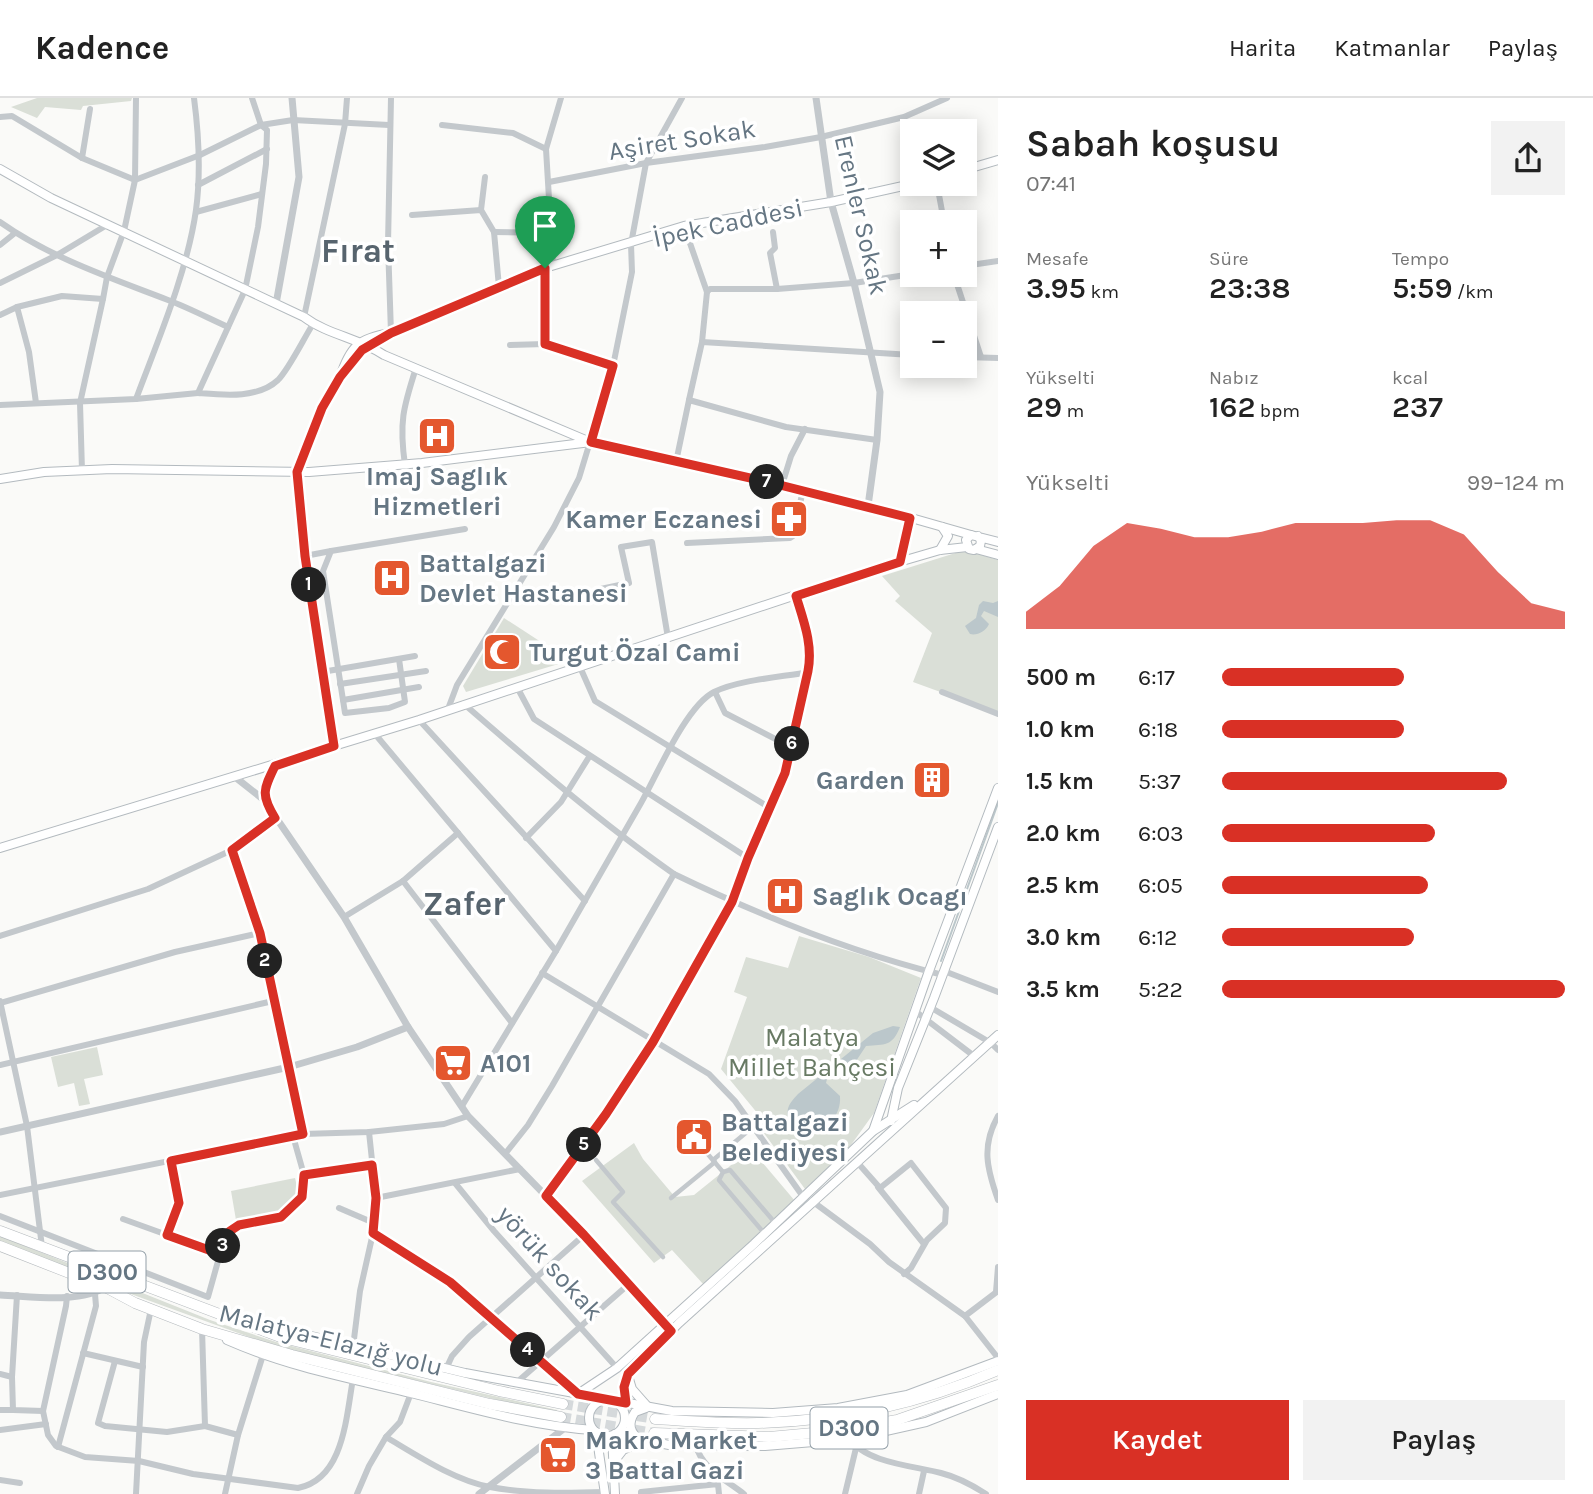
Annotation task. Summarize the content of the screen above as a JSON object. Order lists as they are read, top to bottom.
{
  "streets": {
    "highway": ["D300", "Malatya-Elazığ yolu"],
    "main road": ["İpek Caddesi"],
    "street": ["Aşiret Sokak", "Erenler Sokak", "yörük sokak"]
  },
  "crossings": [
    ["Aşiret Sokak", "Erenler Sokak"],
    ["Erenler Sokak", "İpek Caddesi"],
    ["D300", "Malatya-Elazığ yolu"]
  ],
  "districts": ["Fırat", "Zafer"],
  "parks": ["Malatya Millet Bahçesi"],
  "places": {
    "hospital": ["Imaj Saglık Hizmetleri", "Battalgazi Devlet Hastanesi", "Saglık Ocagı"],
    "pharmacy": ["Kamer Eczanesi"],
    "mosque": ["Turgut Özal Cami"],
    "building": ["Garden"],
    "supermarket": ["A101", "Makro Market 3 Battal Gazi"],
    "public building": ["Battalgazi Belediyesi"]
  },
  "page": {
    "header": "Kadence",
    "nav": ["Harita", "Katmanlar", "Paylaş"],
    "heading": ["Sabah koşusu", "07:41"],
    "map_buttons": ["+", "−"],
    "stats": [
      ["Mesafe", "3.95 km"],
      ["Süre", "23:38"],
      ["Tempo", "5:59 /km"],
      ["Yükselti", "29 m"],
      ["Nabız", "162 bpm"],
      ["kcal", "237"]
    ],
    "chart": ["Yükselti", "99–124 m"],
    "pins": [
      "7",
      "1",
      "6",
      "2",
      "5",
      "3",
      "4"
    ],
    "list": [
      {
        "name": "500 m",
        "note": "6:17"
      },
      {
        "name": "1.0 km",
        "note": "6:18"
      },
      {
        "name": "1.5 km",
        "note": "5:37"
      },
      {
        "name": "2.0 km",
        "note": "6:03"
      },
      {
        "name": "2.5 km",
        "note": "6:05"
      },
      {
        "name": "3.0 km",
        "note": "6:12"
      },
      {
        "name": "3.5 km",
        "note": "5:22"
      }
    ],
    "buttons": ["Kaydet", "Paylaş"]
  }
}
